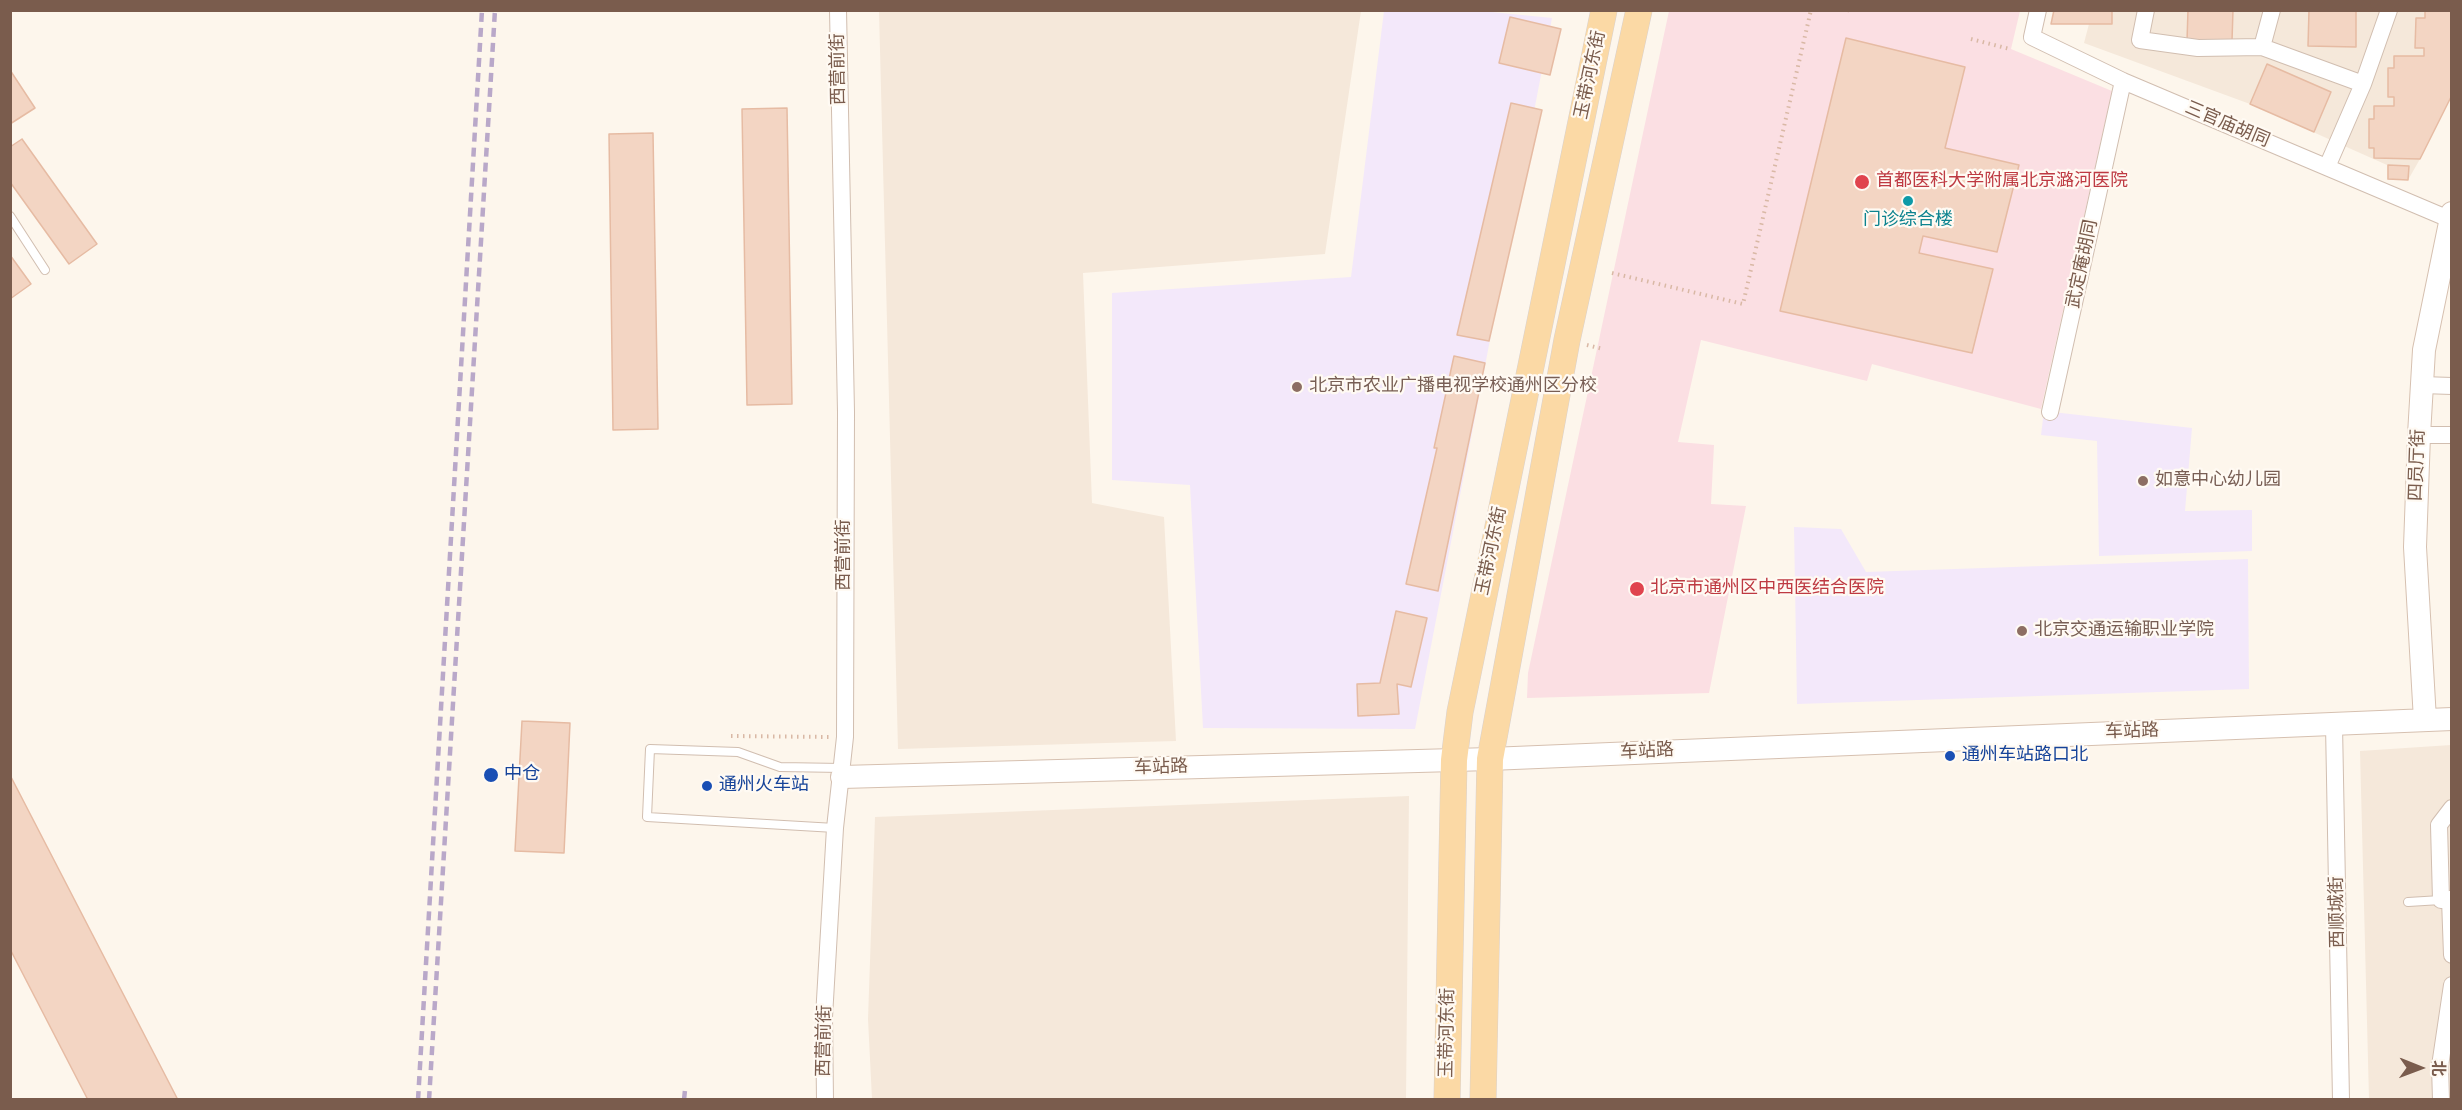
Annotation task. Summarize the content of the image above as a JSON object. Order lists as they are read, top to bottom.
{
  "streets": {
    "main road": ["玉带河东街"],
    "street": [
      "西营前街",
      "三官庙胡同",
      "武定庵胡同",
      "四员厅街",
      "车站路",
      "西顺城街"
    ]
  },
  "crossings": [
    ["西营前街", "车站路"],
    ["玉带河东街", "车站路"],
    ["三官庙胡同", "武定庵胡同"],
    ["三官庙胡同", "四员厅街"],
    ["四员厅街", "车站路"],
    ["车站路", "西顺城街"]
  ],
  "places": [
    "首都医科大学附属北京潞河医院",
    "门诊综合楼",
    "北京市农业广播电视学校通州区分校",
    "如意中心幼儿园",
    "北京市通州区中西医结合医院",
    "北京交通运输职业学院",
    "通州车站路口北",
    "中仓",
    "通州火车站"
  ],
  "north": "right"
}
